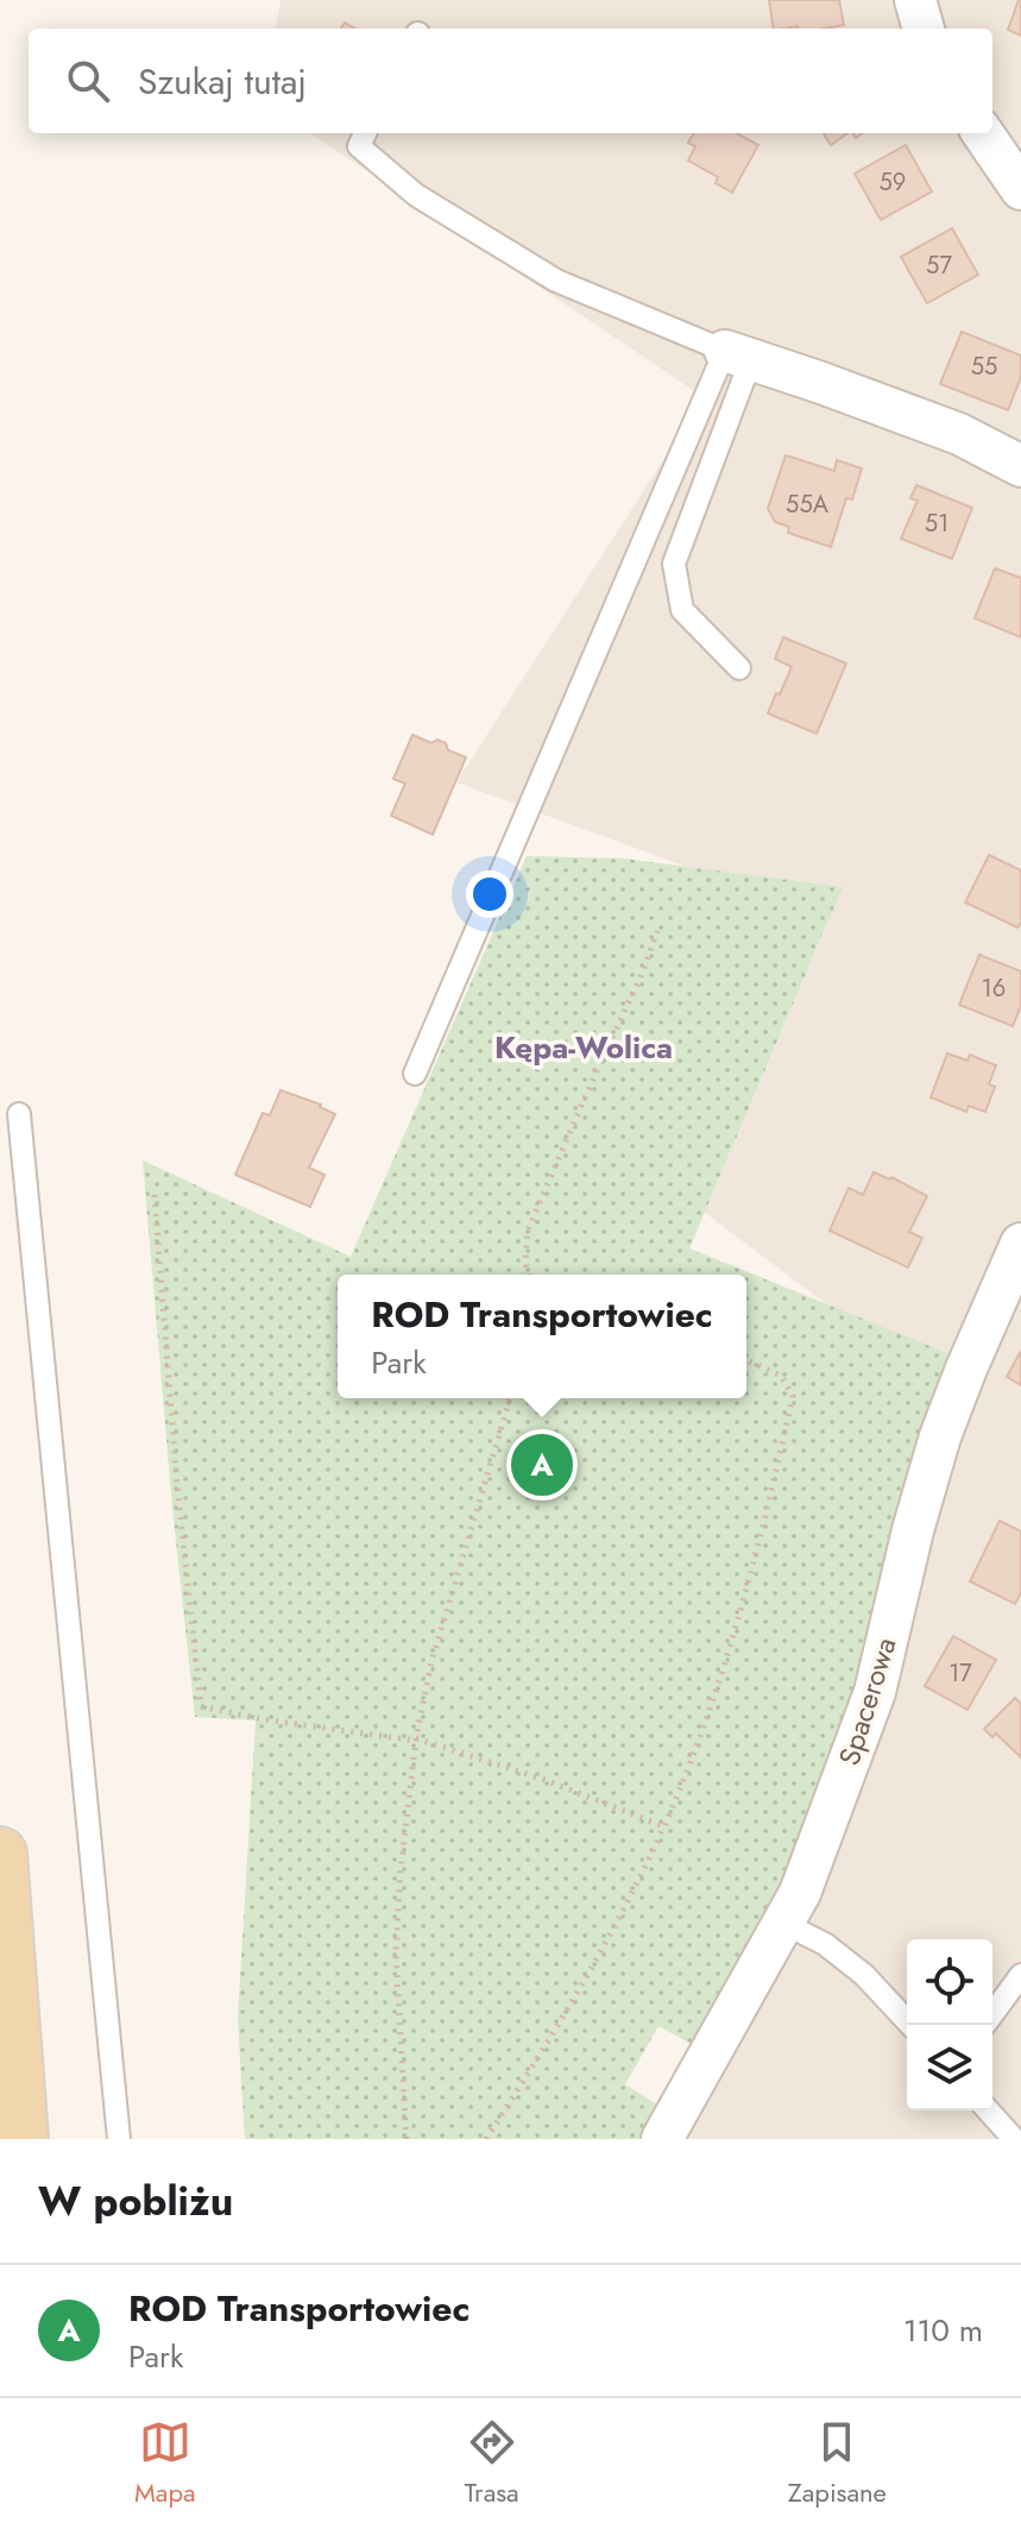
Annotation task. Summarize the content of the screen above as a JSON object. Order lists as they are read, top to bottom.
{
  "streets": {
    "street": ["Spacerowa"]
  },
  "districts": ["Kępa-Wolica"],
  "house_numbers": [
    "59",
    "57",
    "55",
    "55A",
    "51",
    "16",
    "17"
  ],
  "page": {
    "search": "Szukaj tutaj",
    "popup": ["ROD Transportowiec", "Park"],
    "pins": "A",
    "heading": "W pobliżu",
    "list": [
      {
        "mark": "A",
        "name": "ROD Transportowiec",
        "note": "Park",
        "value": "110 m"
      }
    ],
    "nav": ["Mapa", "Trasa", "Zapisane"]
  }
}
